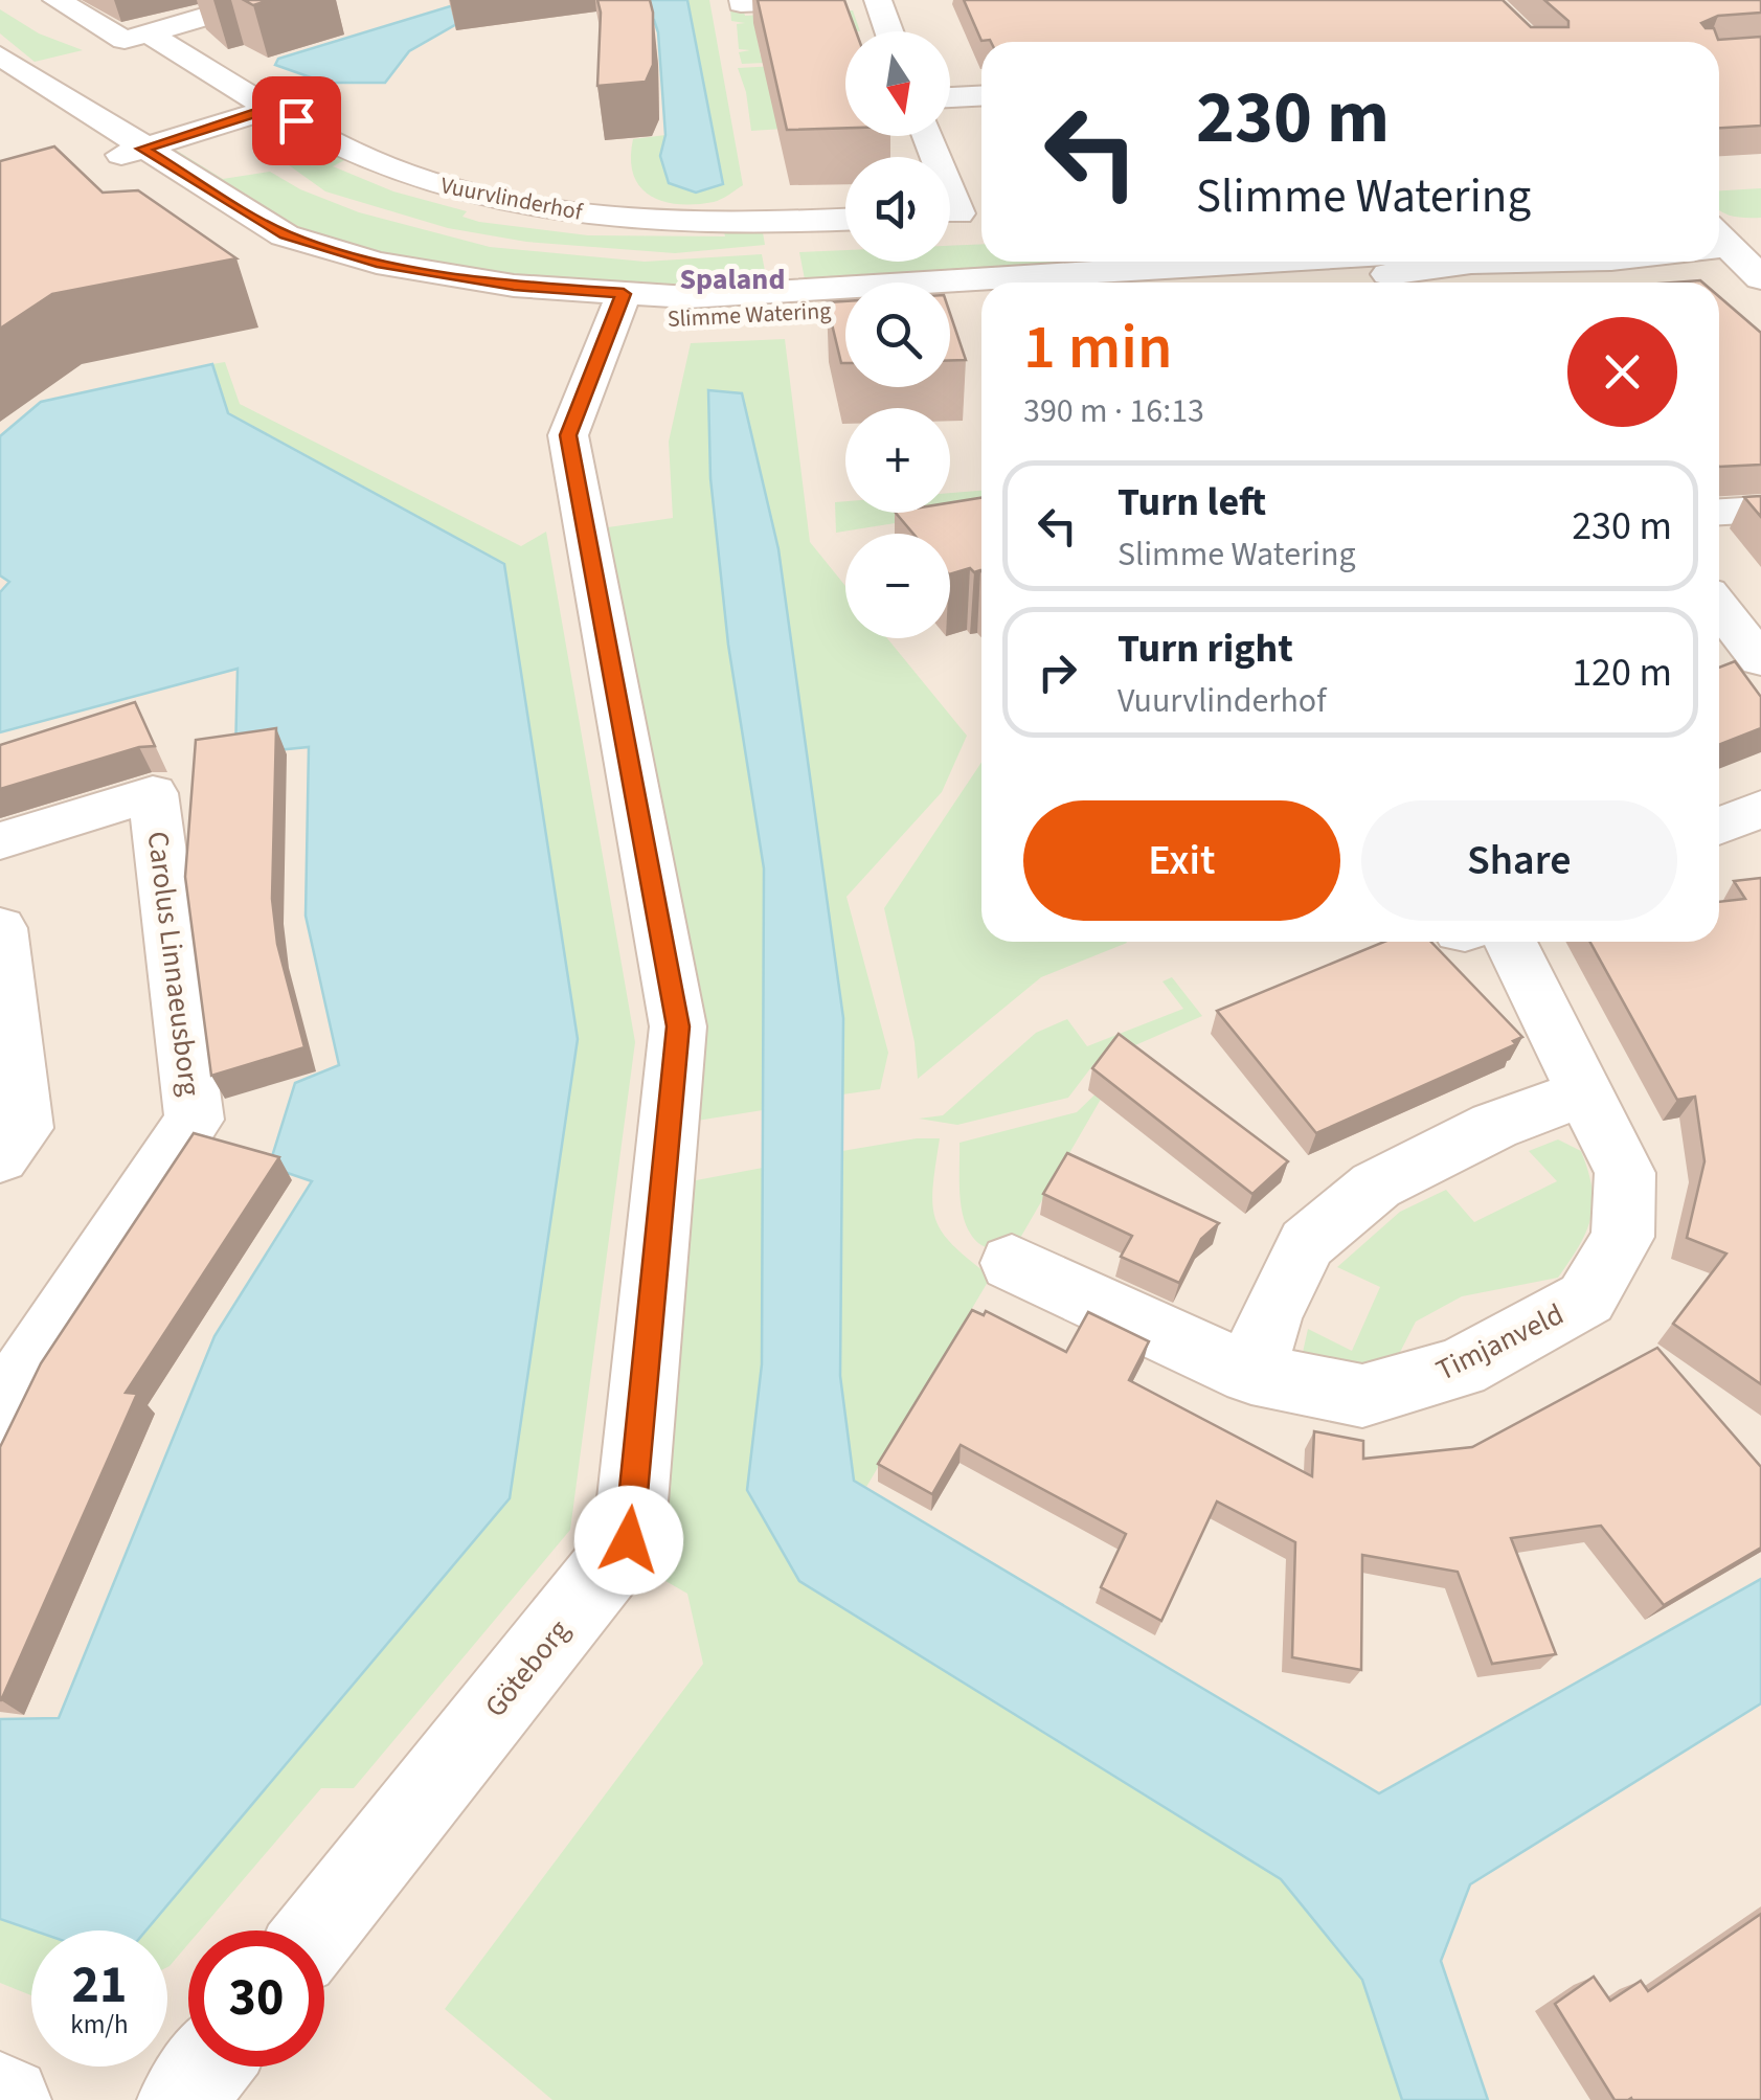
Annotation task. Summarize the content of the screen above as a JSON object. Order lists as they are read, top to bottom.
{
  "streets": {
    "street": [
      "Vuurvlinderhof",
      "Slimme Watering",
      "Carolus Linnaeusborg",
      "Timjanveld",
      "Göteborg"
    ]
  },
  "crossings": [
    ["Slimme Watering", "Göteborg"]
  ],
  "districts": ["Spaland"],
  "north": "bottom",
  "page": {
    "map_buttons": ["+", "−"],
    "turn": ["230 m", "Slimme Watering"],
    "heading": ["1 min", "390 m · 16:13"],
    "list": [
      {
        "name": "Turn left",
        "note": "Slimme Watering",
        "value": "230 m"
      },
      {
        "name": "Turn right",
        "note": "Vuurvlinderhof",
        "value": "120 m"
      }
    ],
    "buttons": ["Exit", "Share"],
    "speed": "21 km/h",
    "limit": "30"
  }
}
